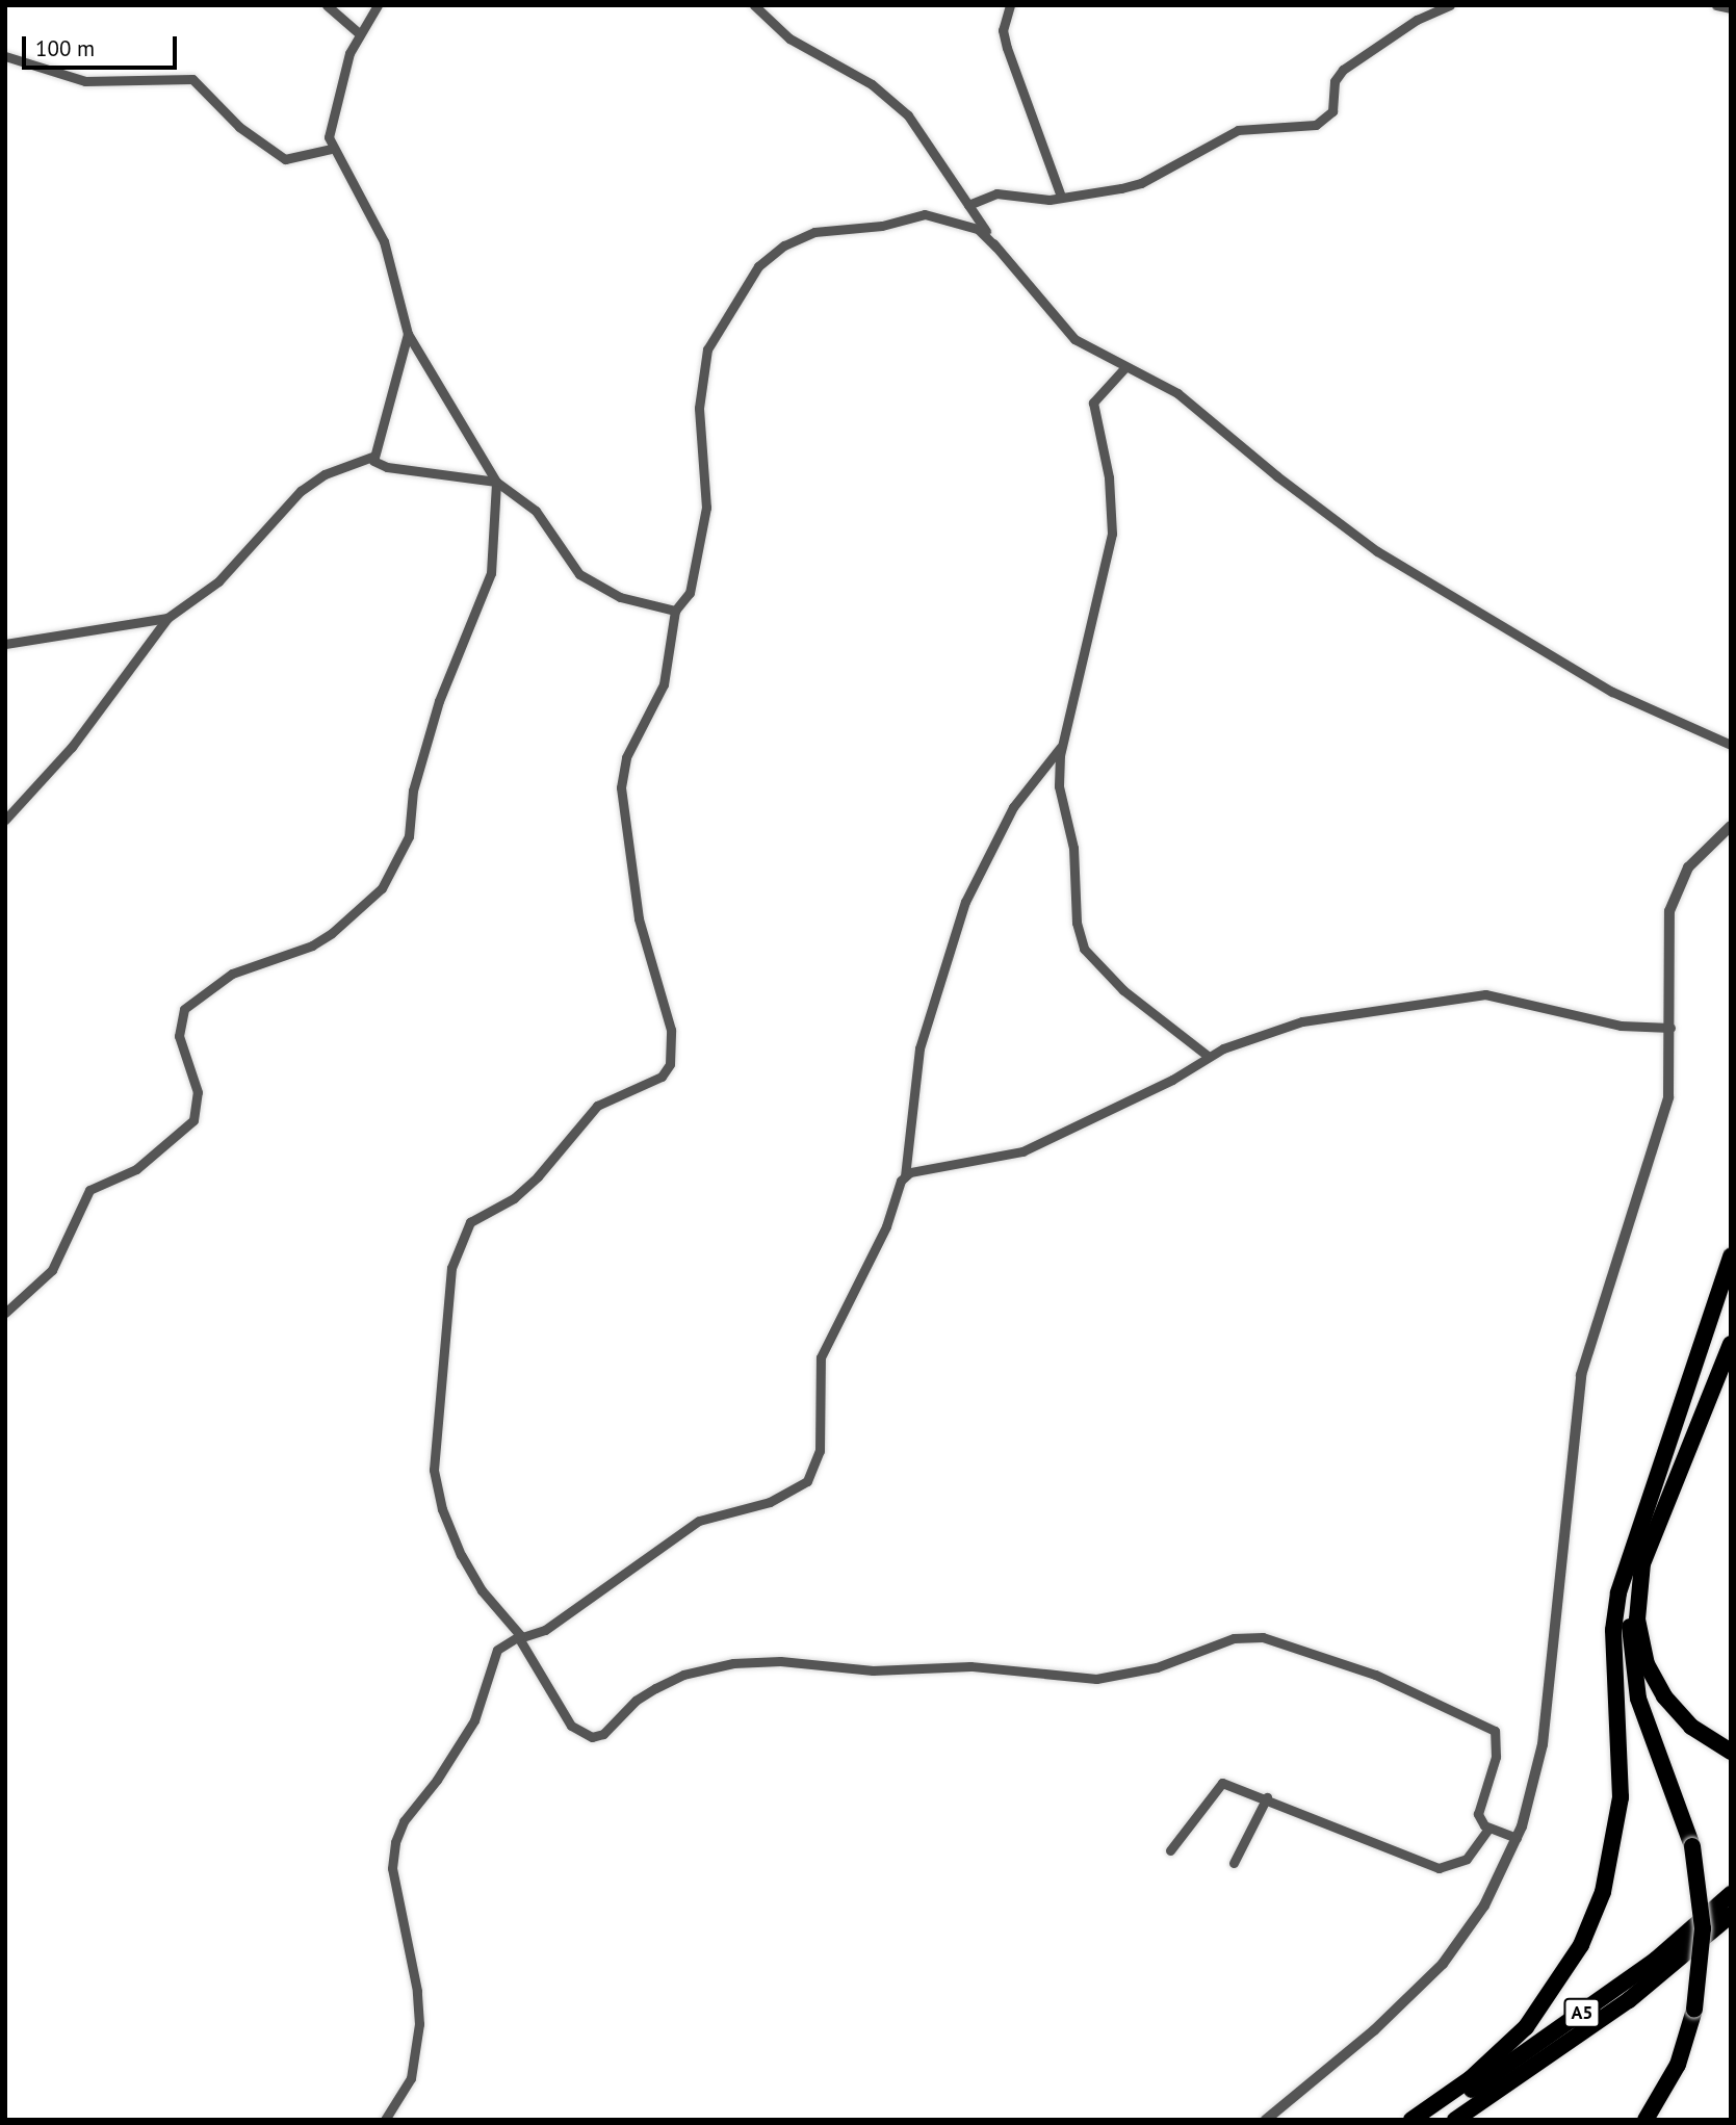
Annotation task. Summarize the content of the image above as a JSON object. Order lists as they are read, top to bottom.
{
  "streets": {
    "highway": ["A5"]
  },
  "scale_bar": "100 m"
}
